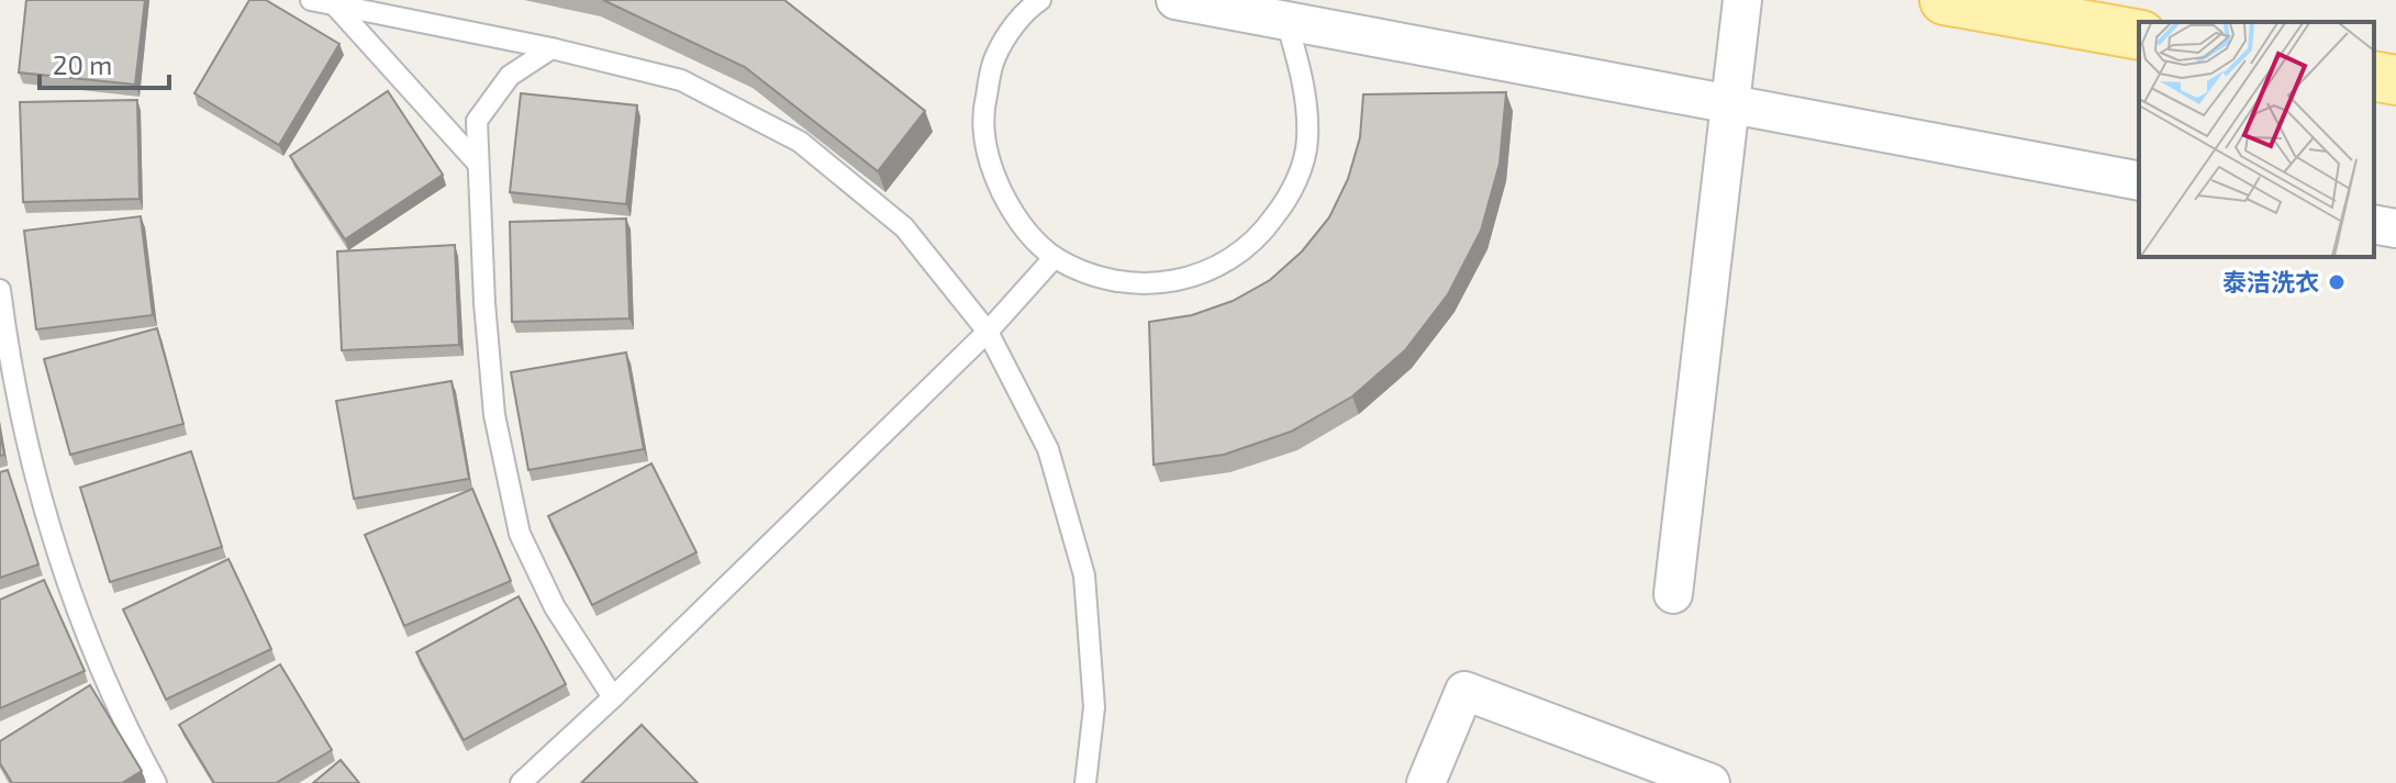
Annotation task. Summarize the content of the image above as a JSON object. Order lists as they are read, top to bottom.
{
  "places": ["泰洁洗衣"],
  "scale_bar": "20 m"
}
